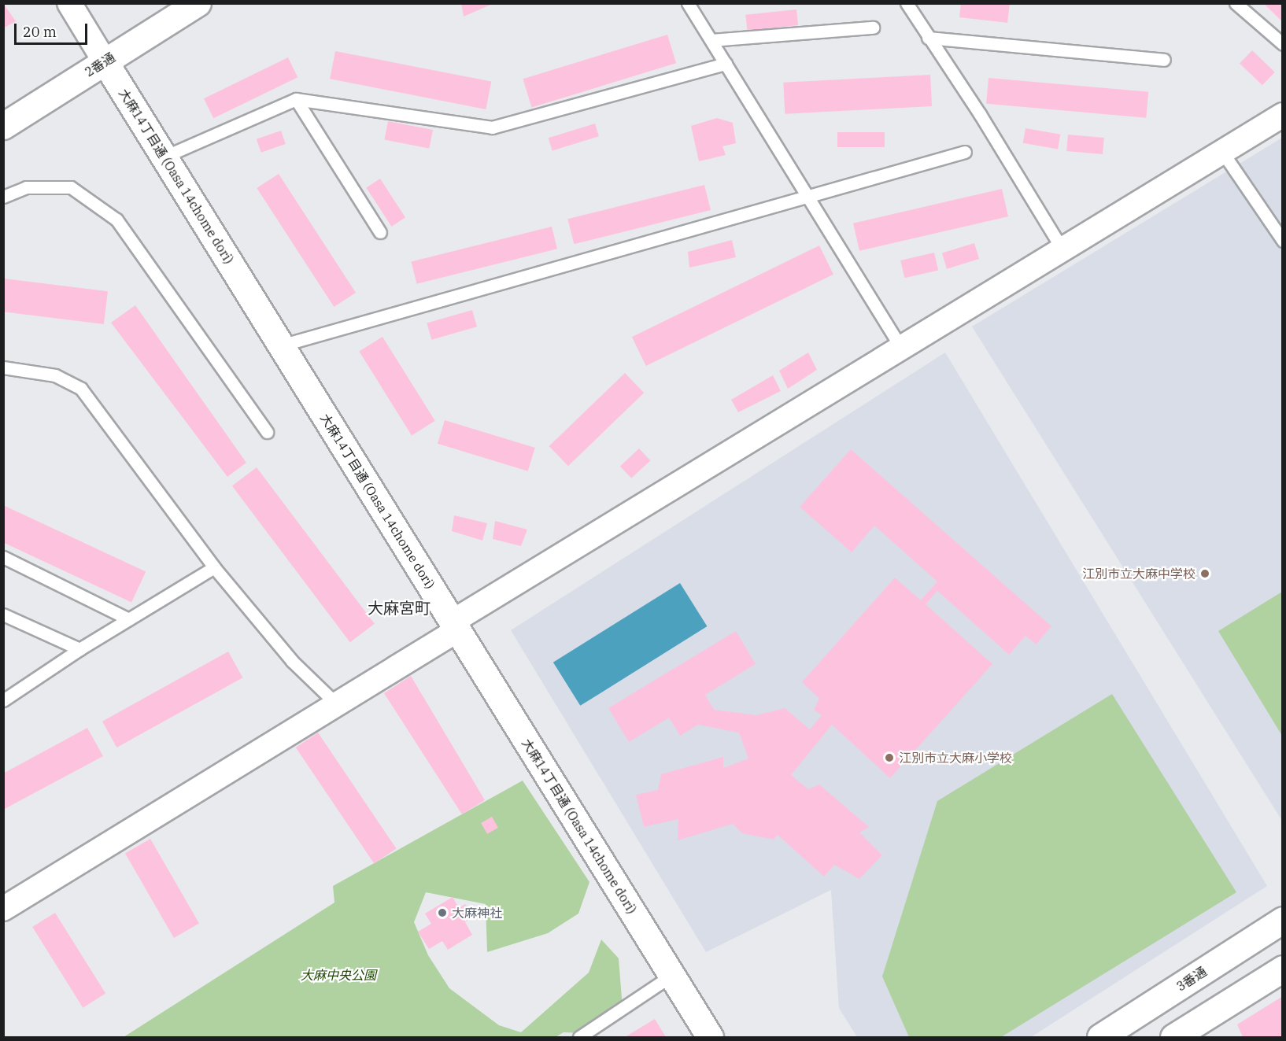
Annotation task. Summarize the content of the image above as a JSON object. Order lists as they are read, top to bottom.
{
  "streets": {
    "street": ["2番通", "大麻14丁目通 (Oasa 14chome dori)", "3番通"]
  },
  "crossings": [
    ["2番通", "大麻14丁目通 (Oasa 14chome dori)"]
  ],
  "districts": ["大麻宮町"],
  "parks": ["大麻中央公園"],
  "places": ["江別市立大麻中学校", "江別市立大麻小学校", "大麻神社"],
  "scale_bar": "20 m"
}
